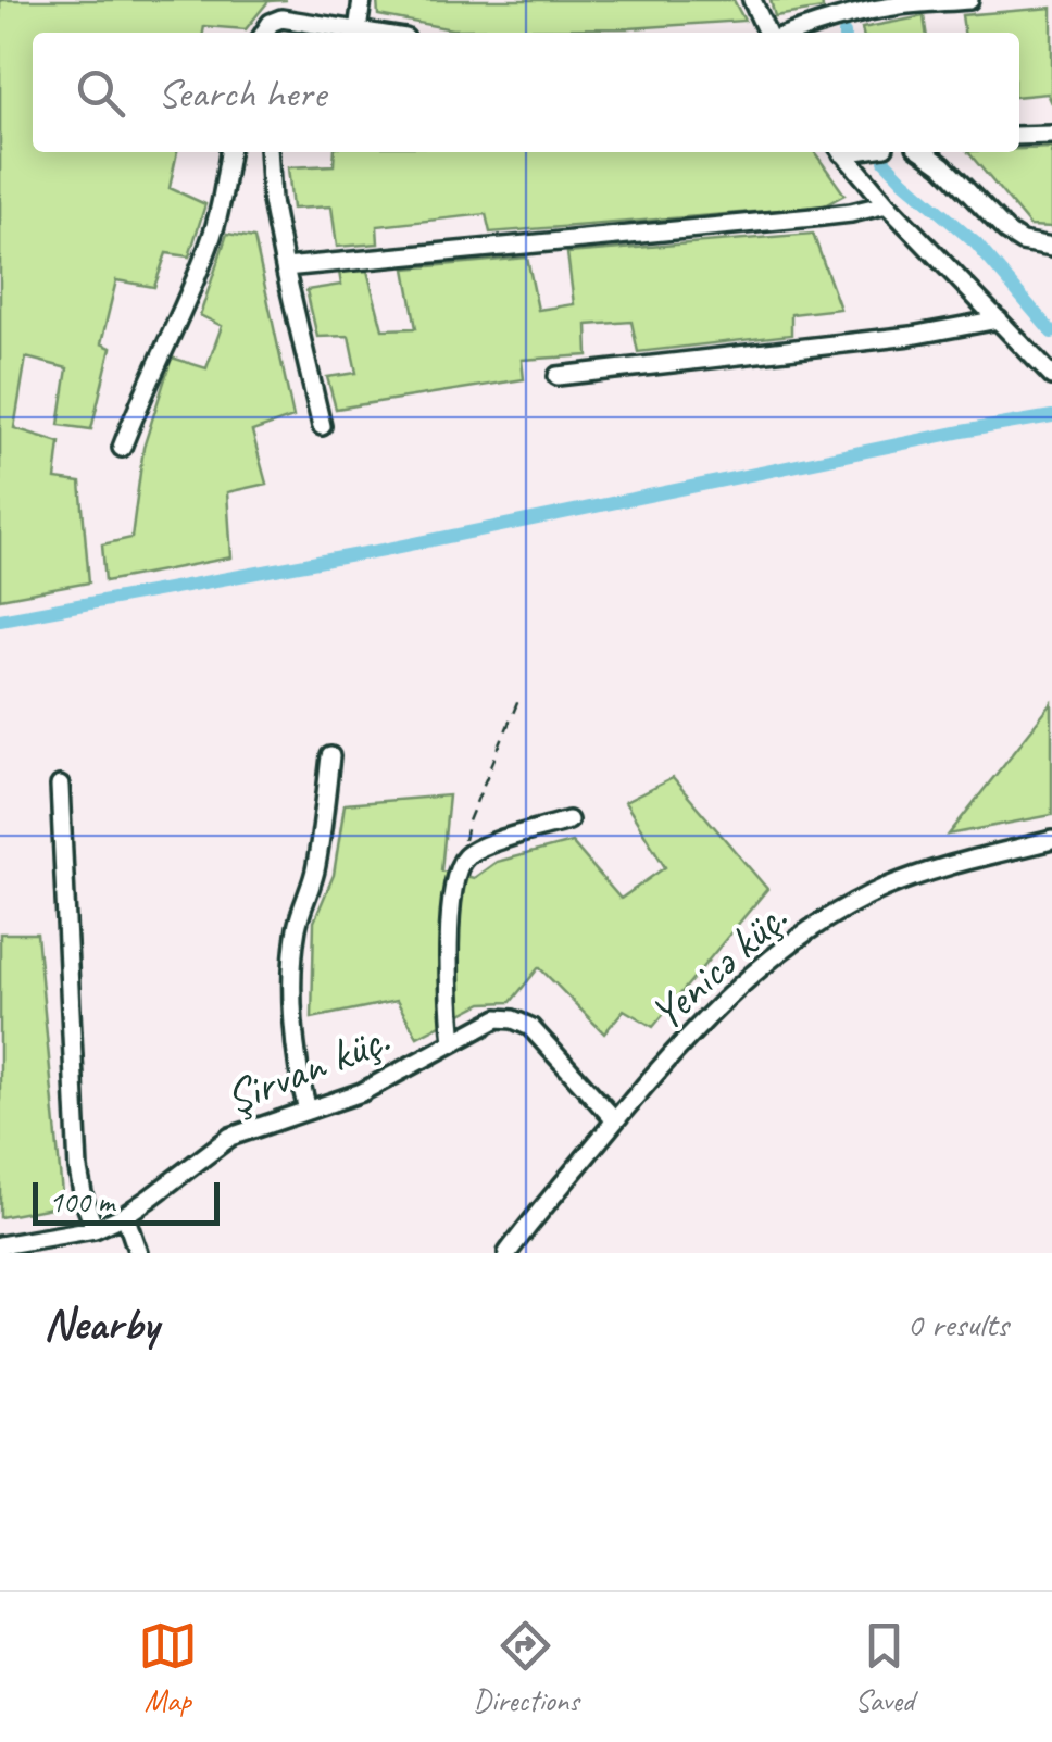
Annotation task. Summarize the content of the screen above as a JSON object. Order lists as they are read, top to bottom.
{
  "streets": {
    "street": ["Yenicə küç.", "Şirvan küç."]
  },
  "crossings": [
    ["Yenicə küç.", "Şirvan küç."]
  ],
  "scale_bar": "100 m",
  "page": {
    "search": "Search here",
    "scale": "100 m",
    "heading": ["Nearby", "0 results"],
    "nav": ["Map", "Directions", "Saved"]
  }
}
